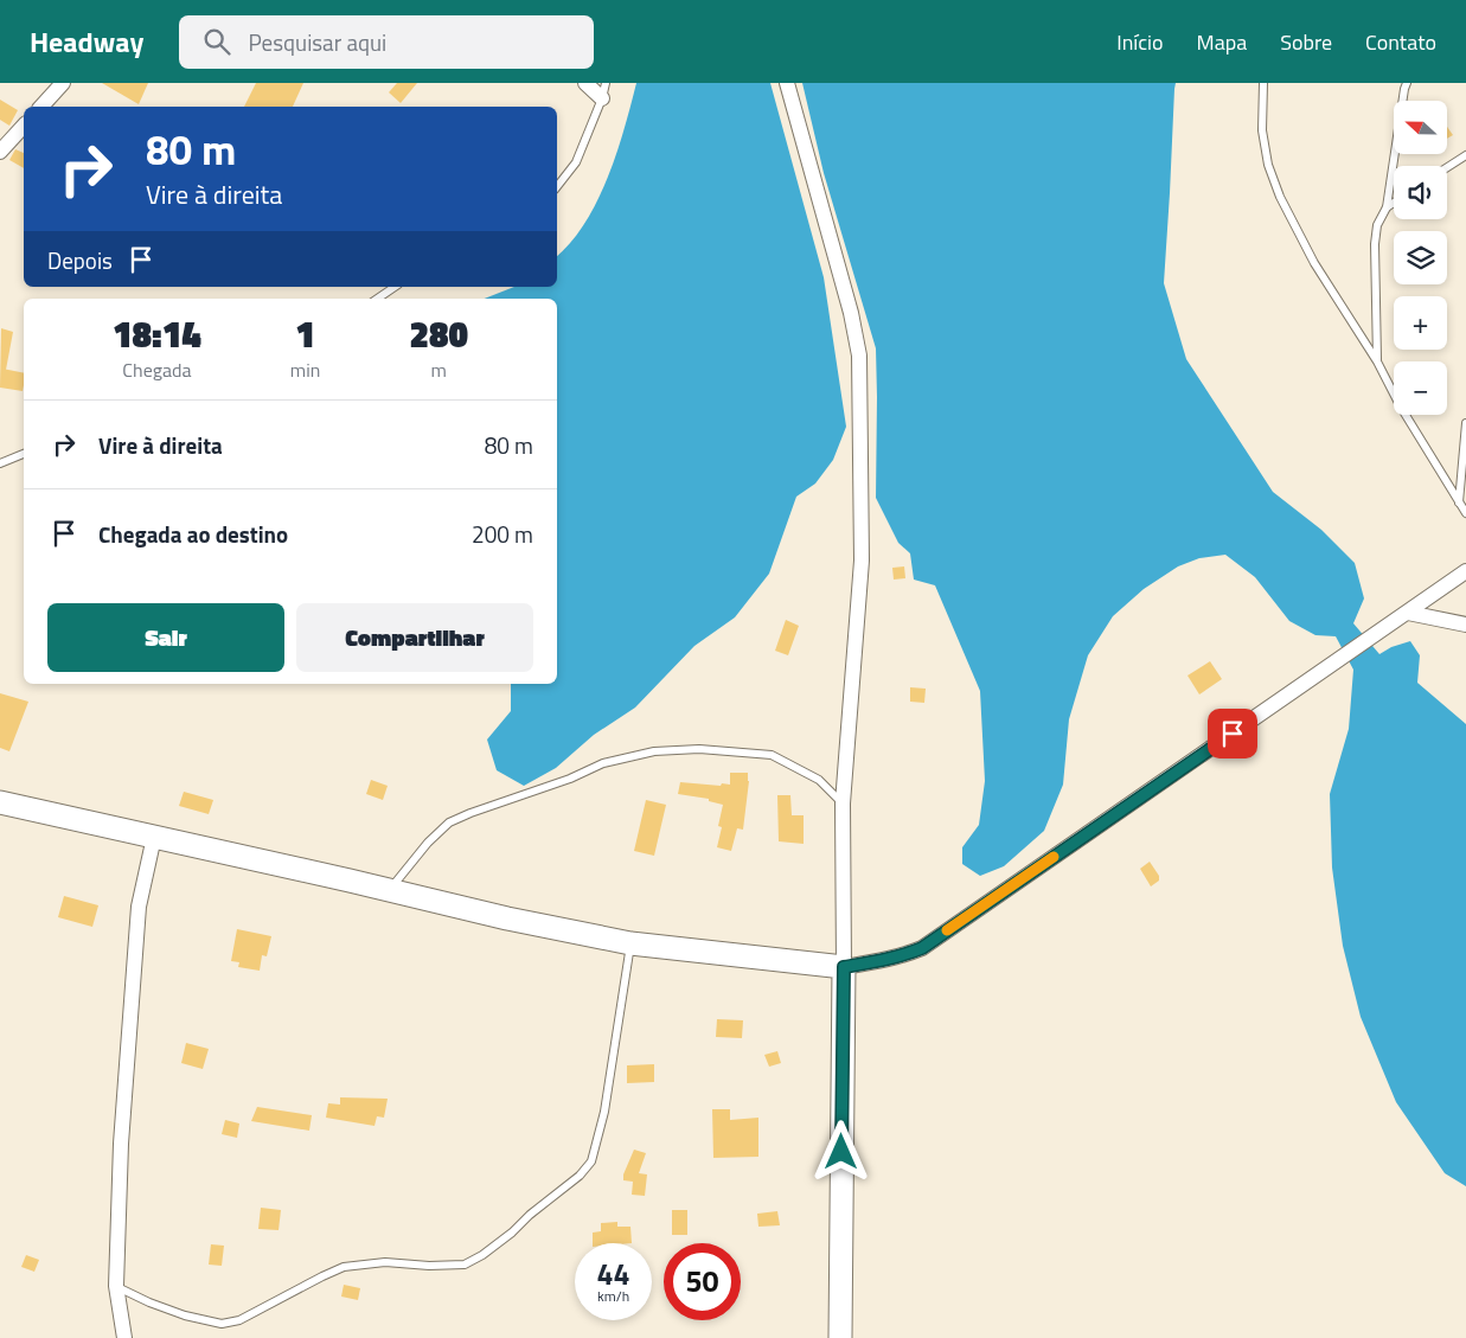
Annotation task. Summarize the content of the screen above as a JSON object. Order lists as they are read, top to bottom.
{
  "north": "left",
  "page": {
    "header": "Headway",
    "search": "Pesquisar aqui",
    "nav": [
      "Início",
      "Mapa",
      "Sobre",
      "Contato"
    ],
    "map_buttons": ["+", "−"],
    "turn": ["80 m", "Vire à direita"],
    "then": "Depois",
    "eta": [
      "18:14",
      "Chegada",
      "1",
      "min",
      "280",
      "m"
    ],
    "list": [
      {
        "name": "Vire à direita",
        "value": "80 m"
      },
      {
        "name": "Chegada ao destino",
        "value": "200 m"
      }
    ],
    "buttons": ["Sair", "Compartilhar"],
    "speed": "44 km/h",
    "limit": "50"
  }
}
